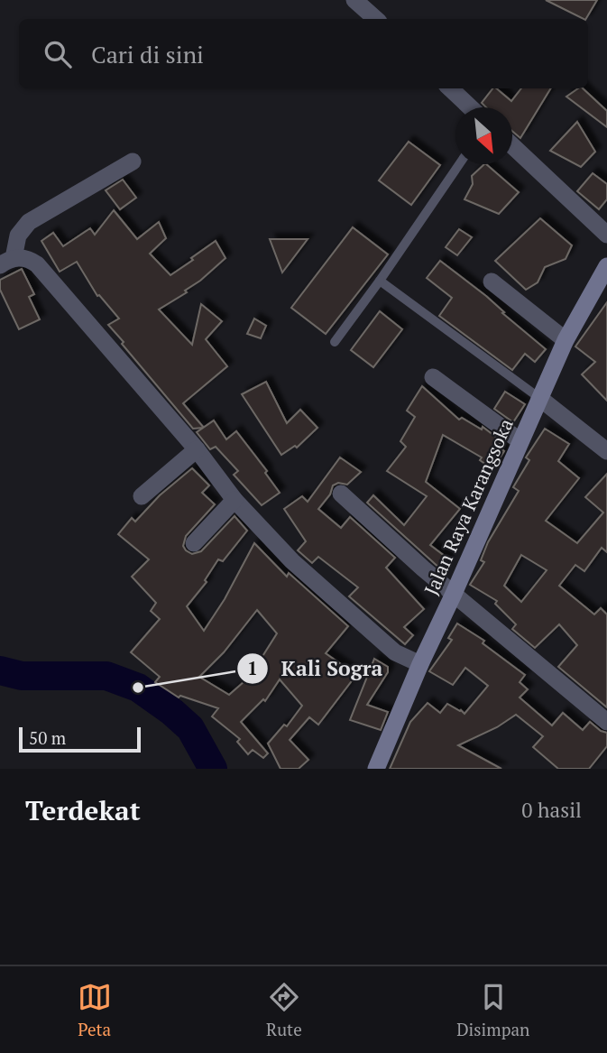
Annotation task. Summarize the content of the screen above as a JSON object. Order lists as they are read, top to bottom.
{
  "streets": {
    "main road": ["Jalan Raya Karangsoka"]
  },
  "places": ["Kali Sogra"],
  "scale_bar": "50 m",
  "north": "bottom right",
  "page": {
    "search": "Cari di sini",
    "scale": "50 m",
    "heading": ["Terdekat", "0 hasil"],
    "nav": ["Peta", "Rute", "Disimpan"]
  }
}
